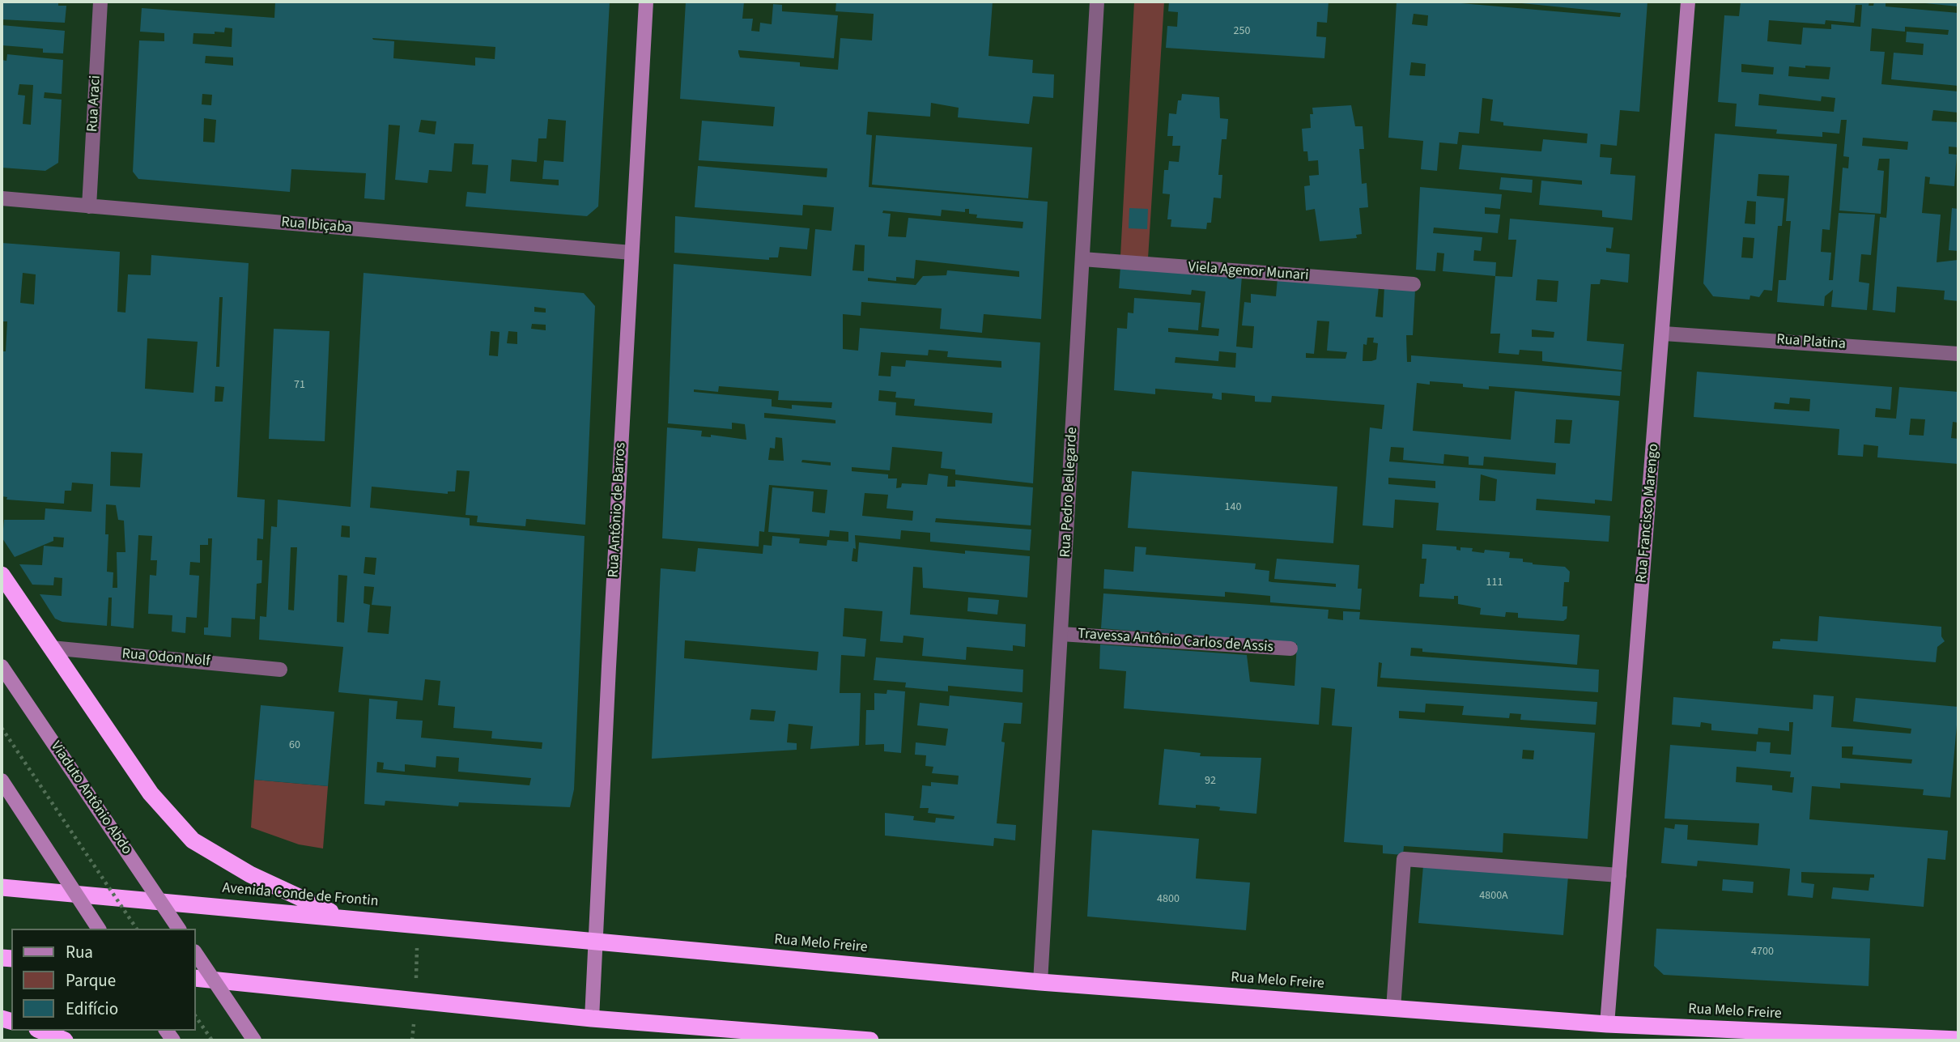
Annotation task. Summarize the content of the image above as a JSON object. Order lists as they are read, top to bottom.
{
  "streets": {
    "highway": ["Avenida Conde de Frontin", "Rua Melo Freire"],
    "main road": ["Rua Antônio de Barros", "Rua Francisco Marengo", "Viaduto Antônio Abdo"],
    "street": [
      "Rua Araci",
      "Rua Ibiçaba",
      "Viela Agenor Munari",
      "Rua Platina",
      "Rua Pedro Bellegarde",
      "Travessa Antônio Carlos de Assis",
      "Rua Odon Nolf"
    ]
  },
  "crossings": [
    ["Rua Araci", "Rua Ibiçaba"],
    ["Rua Ibiçaba", "Rua Antônio de Barros"],
    ["Viela Agenor Munari", "Rua Pedro Bellegarde"],
    ["Rua Platina", "Rua Francisco Marengo"],
    ["Rua Pedro Bellegarde", "Travessa Antônio Carlos de Assis"],
    ["Rua Pedro Bellegarde", "Rua Melo Freire"],
    ["Rua Antônio de Barros", "Avenida Conde de Frontin"],
    ["Rua Antônio de Barros", "Rua Melo Freire"],
    ["Rua Francisco Marengo", "Rua Melo Freire"],
    ["Avenida Conde de Frontin", "Rua Melo Freire"]
  ],
  "house_numbers": [
    "250",
    "71",
    "140",
    "111",
    "60",
    "92",
    "4800A",
    "4800",
    "4700"
  ],
  "legend": ["Rua", "Parque", "Edifício"]
}
